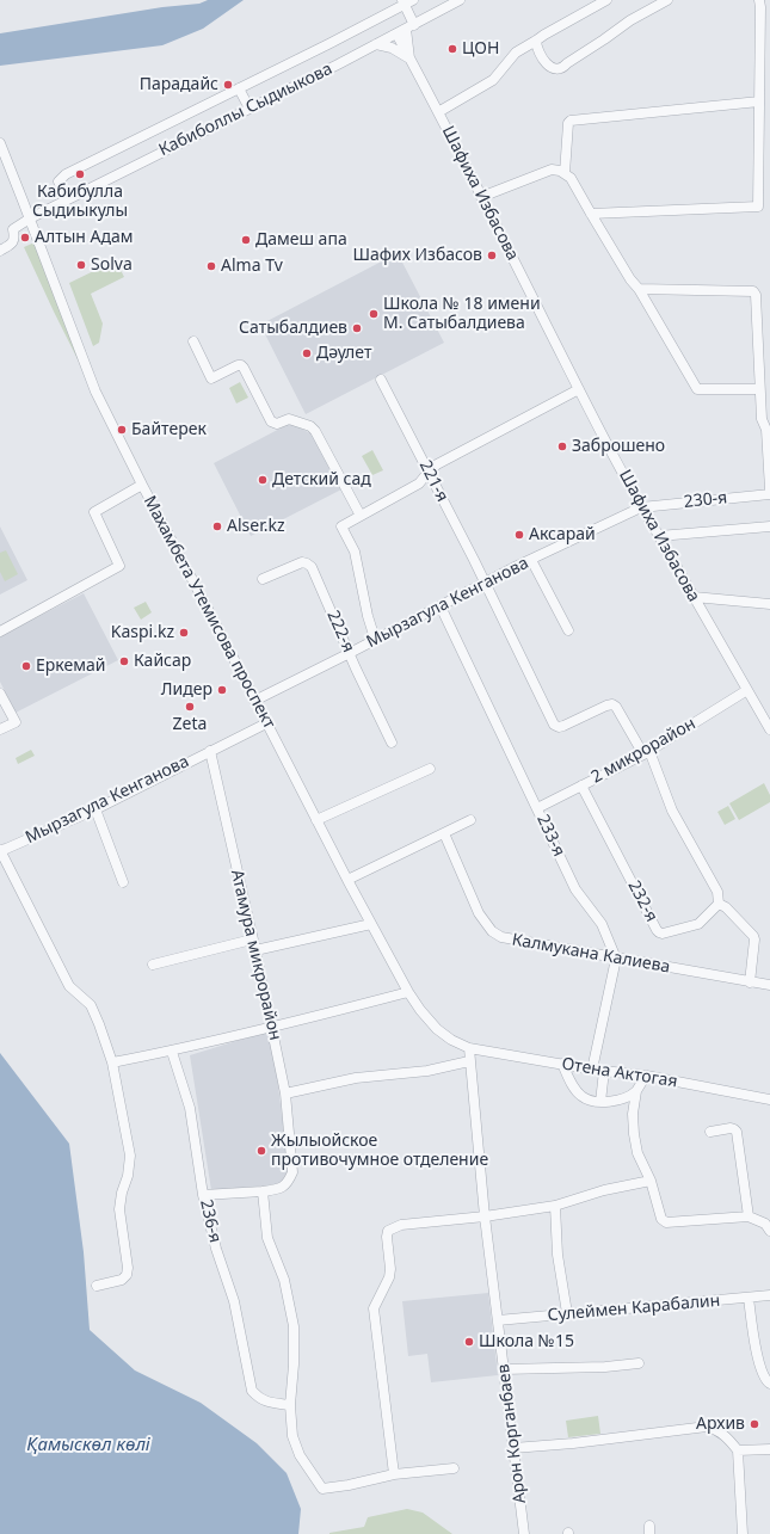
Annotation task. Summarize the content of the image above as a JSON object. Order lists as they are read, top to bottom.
{
  "streets": {
    "street": [
      "Кабиболлы Сыдиыкова",
      "Шафиха Избасова",
      "221-я",
      "230-я",
      "Мырзагула Кенганова",
      "Махамбета Утемисова проспект",
      "222-я",
      "2 микрорайон",
      "233-я",
      "232-я",
      "Калмукана Калиева",
      "Атамура микрорайон",
      "Отена Актогая",
      "236-я",
      "Сулеймен Карабалин",
      "Арон Корганбаев"
    ]
  },
  "crossings": [
    ["Кабиболлы Сыдиыкова", "Шафиха Избасова"],
    ["Кабиболлы Сыдиыкова", "Махамбета Утемисова проспект"],
    ["Шафиха Избасова", "230-я"],
    ["Шафиха Избасова", "Мырзагула Кенганова"],
    ["Шафиха Избасова", "2 микрорайон"],
    ["221-я", "Мырзагула Кенганова"],
    ["230-я", "Мырзагула Кенганова"],
    ["Мырзагула Кенганова", "Махамбета Утемисова проспект"],
    ["Мырзагула Кенганова", "222-я"],
    ["Мырзагула Кенганова", "233-я"],
    ["Мырзагула Кенганова", "Атамура микрорайон"],
    ["Махамбета Утемисова проспект", "Отена Актогая"],
    ["Махамбета Утемисова проспект", "Арон Корганбаев"],
    ["2 микрорайон", "233-я"],
    ["2 микрорайон", "232-я"],
    ["233-я", "Калмукана Калиева"],
    ["Отена Актогая", "Арон Корганбаев"],
    ["Сулеймен Карабалин", "Арон Корганбаев"]
  ],
  "water": ["Қамыскөл көлі"],
  "places": [
    "ЦОН",
    "Парадайс",
    "Кабибулла Сыдиыкулы",
    "Алтын Адам",
    "Дамеш апа",
    "Шафих Избасов",
    "Solva",
    "Alma Tv",
    "Школа № 18 имени М. Сатыбалдиева",
    "Сатыбалдиев",
    "Дәулет",
    "Байтерек",
    "Заброшено",
    "Детский сад",
    "Alser.kz",
    "Аксарай",
    "Kaspi.kz",
    "Кайсар",
    "Еркемай",
    "Лидер",
    "Zeta",
    "Жылыойское противочумное отделение",
    "Школа №15",
    "Архив"
  ]
}
